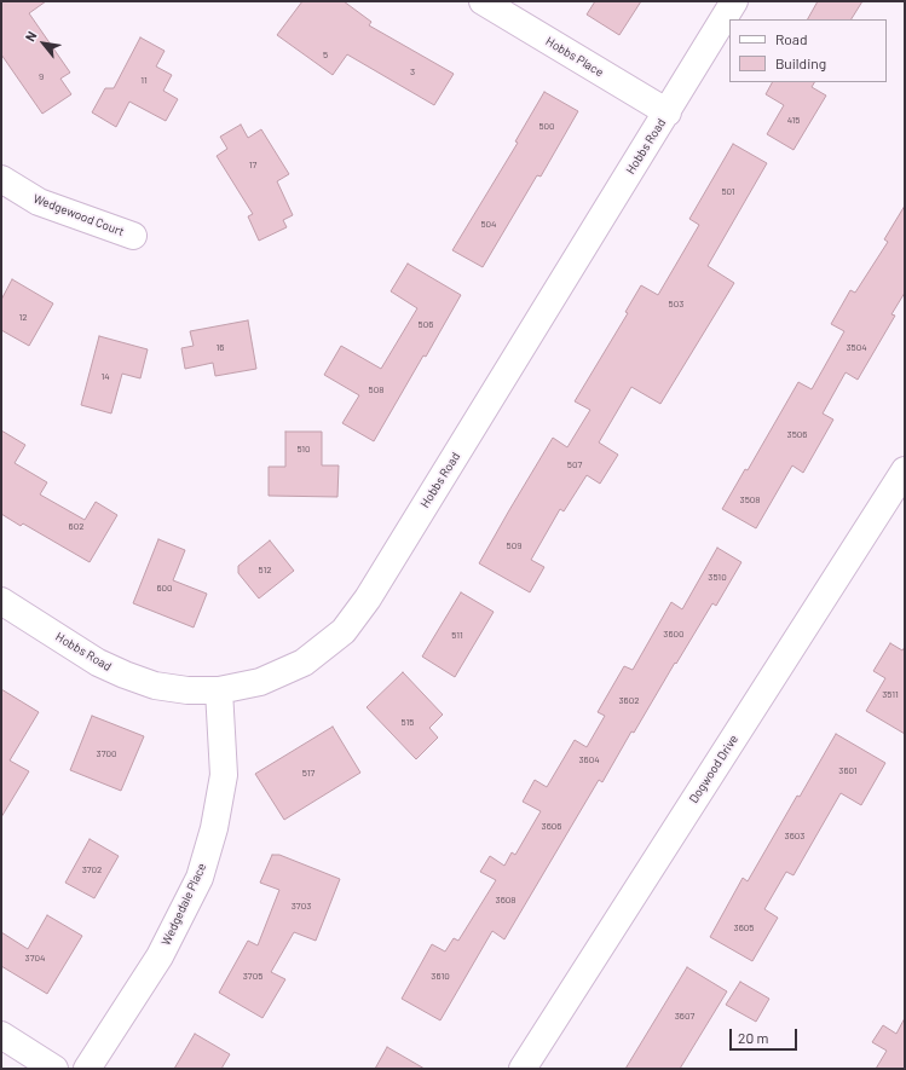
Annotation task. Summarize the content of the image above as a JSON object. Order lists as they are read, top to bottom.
{
  "streets": {
    "street": [
      "Hobbs Place",
      "Hobbs Road",
      "Wedgewood Court",
      "Dogwood Drive",
      "Wedgedale Place"
    ]
  },
  "crossings": [
    ["Hobbs Place", "Hobbs Road"],
    ["Hobbs Road", "Wedgedale Place"]
  ],
  "house_numbers": [
    "5",
    "3",
    "9",
    "11",
    "415",
    "500",
    "17",
    "501",
    "504",
    "503",
    "12",
    "506",
    "16",
    "3504",
    "14",
    "508",
    "3506",
    "510",
    "507",
    "3508",
    "602",
    "509",
    "512",
    "3510",
    "600",
    "3600",
    "511",
    "3511",
    "3602",
    "515",
    "3700",
    "3604",
    "3601",
    "517",
    "3606",
    "3603",
    "3702",
    "3608",
    "3703",
    "3605",
    "3704",
    "3705",
    "3610",
    "3607"
  ],
  "legend": ["Road", "Building"],
  "scale_bar": "20 m",
  "north": "top left"
}
